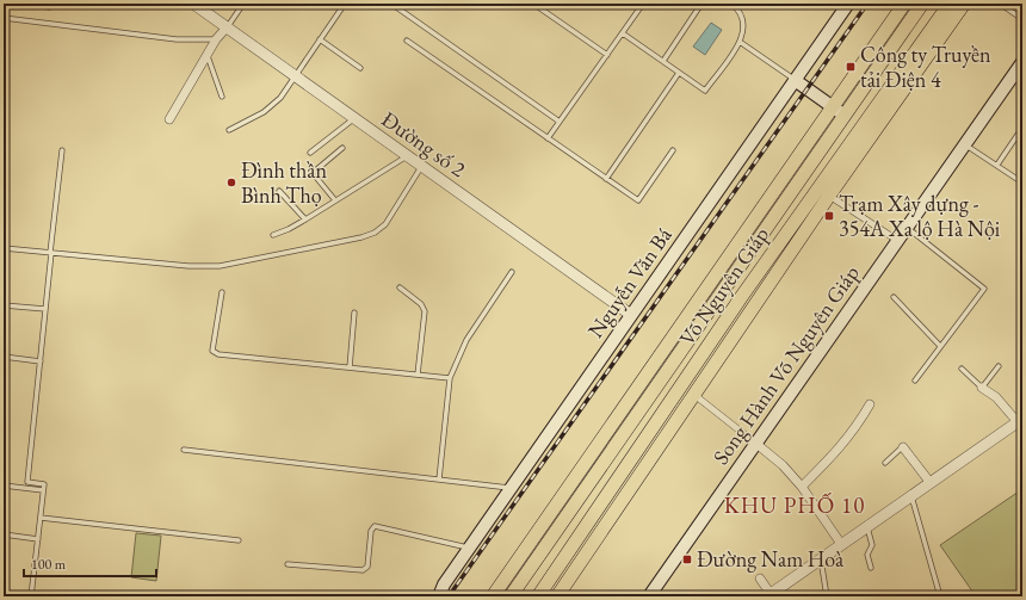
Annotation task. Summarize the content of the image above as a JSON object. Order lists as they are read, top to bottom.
{
  "streets": {
    "highway": ["Võ Nguyên Giáp"],
    "main road": ["Nguyễn Văn Bá", "Song Hành Võ Nguyên Giáp"],
    "street": ["Đường số 2"]
  },
  "crossings": [
    ["Đường số 2", "Nguyễn Văn Bá"]
  ],
  "districts": ["KHU PHỐ 10"],
  "places": {
    "transit": ["Công ty Truyền tải Điện 4", "Trạm Xây dựng - 354A Xa lộ Hà Nội", "Đường Nam Hoà"],
    "other": ["Đình thần Bình Thọ"]
  },
  "scale_bar": "100 m"
}
